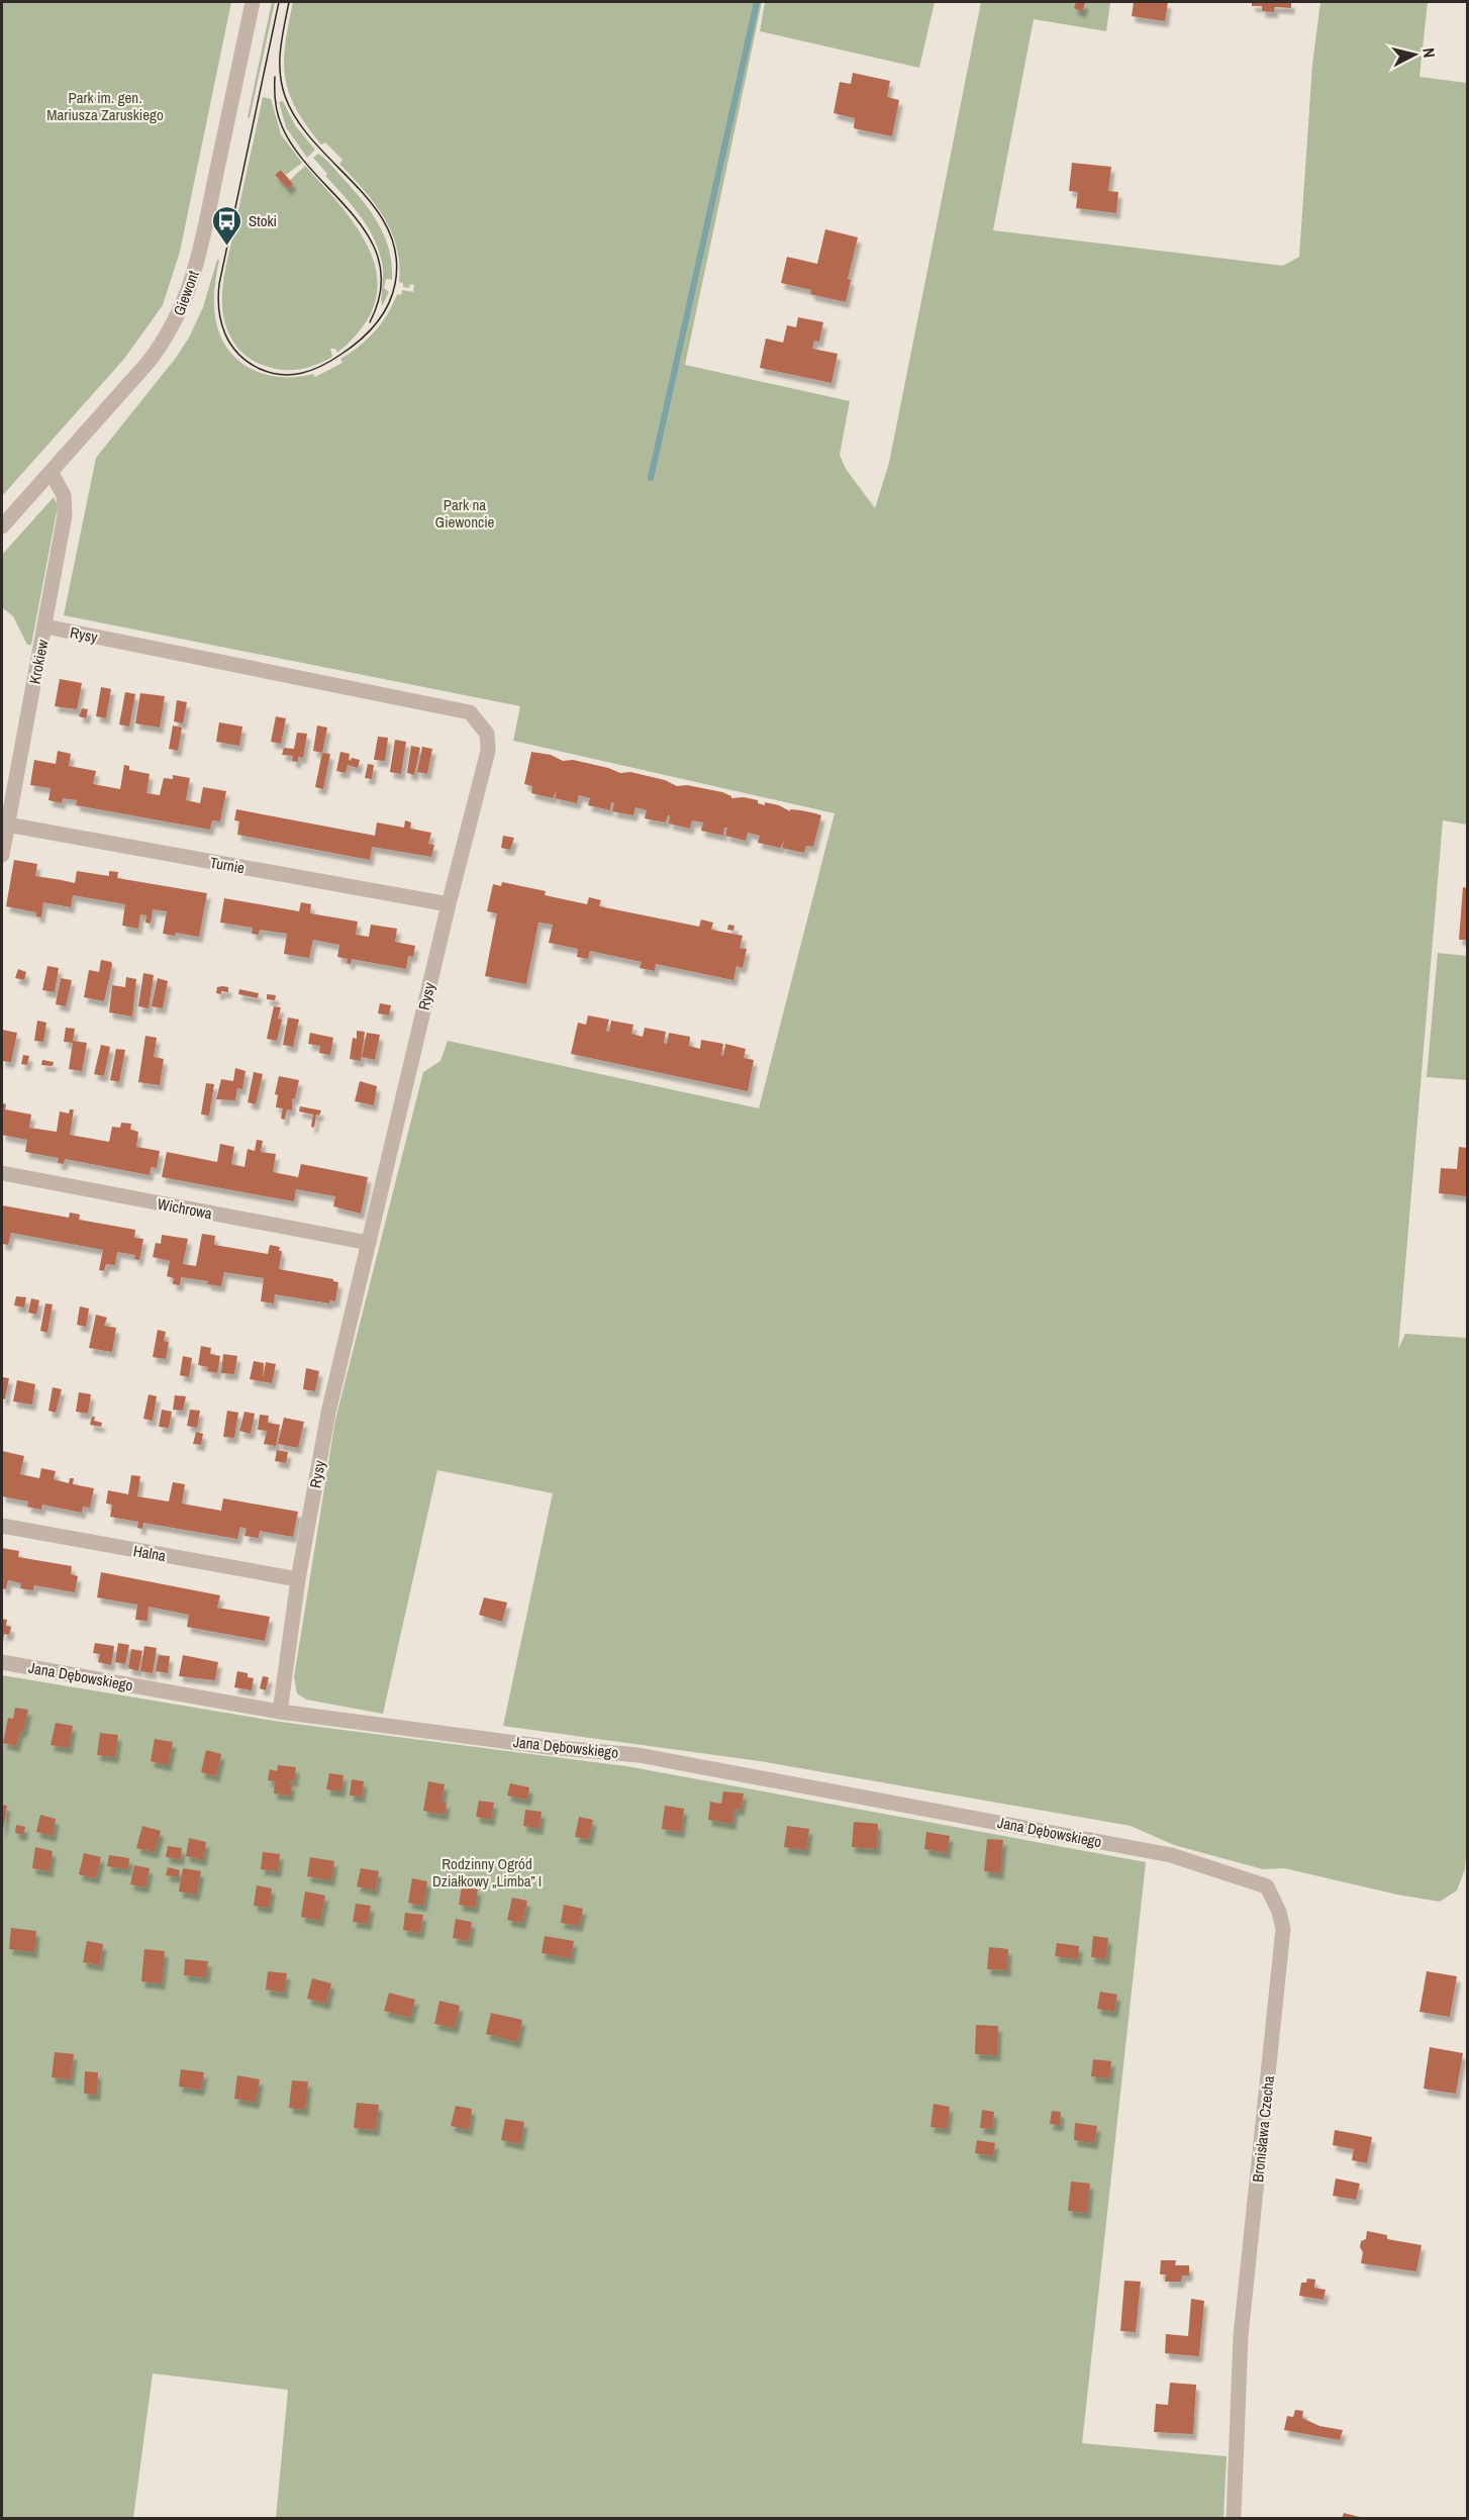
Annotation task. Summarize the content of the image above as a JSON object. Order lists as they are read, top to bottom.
{
  "streets": {
    "street": [
      "Giewont",
      "Rysy",
      "Krokiew",
      "Turnie",
      "Wichrowa",
      "Halna",
      "Jana Dębowskiego",
      "Bronisława Czecha"
    ]
  },
  "crossings": [
    ["Giewont", "Krokiew"],
    ["Rysy", "Krokiew"],
    ["Rysy", "Turnie"],
    ["Rysy", "Wichrowa"],
    ["Rysy", "Halna"],
    ["Rysy", "Jana Dębowskiego"],
    ["Krokiew", "Turnie"],
    ["Jana Dębowskiego", "Bronisława Czecha"]
  ],
  "parks": ["Park im. gen. Mariusza Zaruskiego", "Park na Giewoncie", "Rodzinny Ogród Działkowy „Limba” I"],
  "places": {
    "bus stop": ["Stoki"]
  },
  "north": "right"
}
